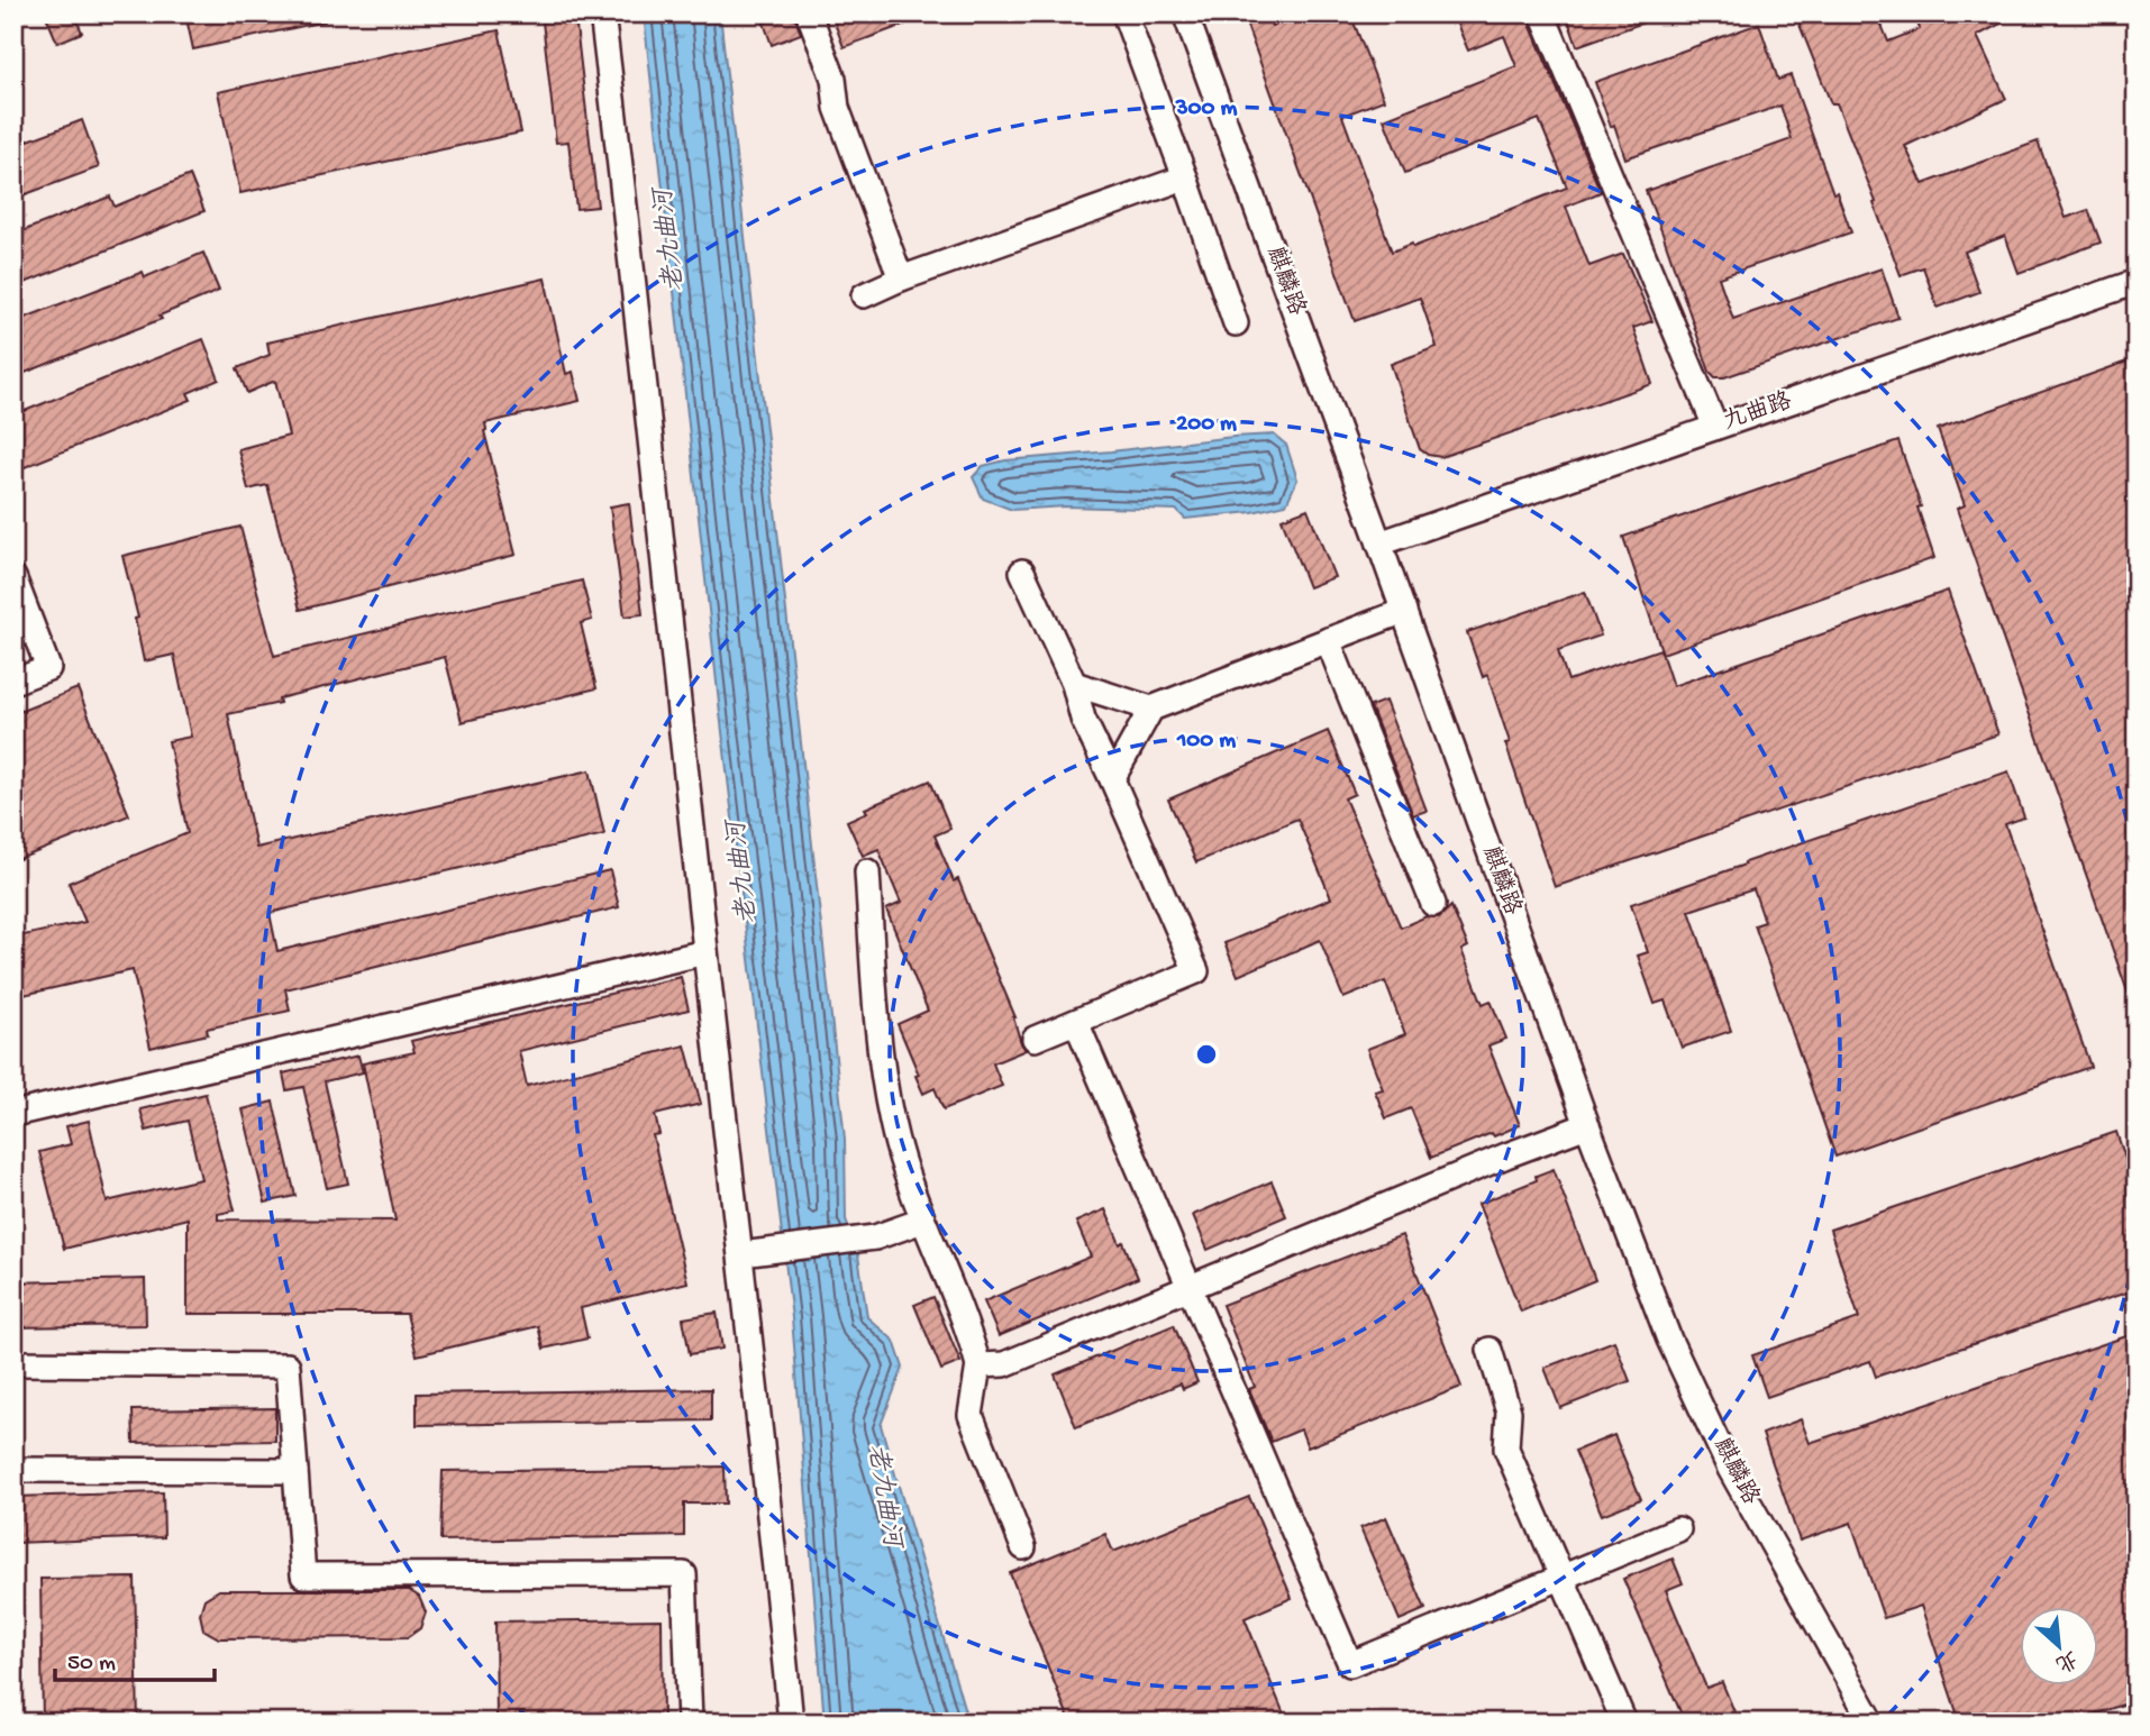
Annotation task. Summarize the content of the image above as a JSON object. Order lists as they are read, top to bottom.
{
  "streets": {
    "street": ["麒麟路", "九曲路"]
  },
  "crossings": [
    ["麒麟路", "九曲路"]
  ],
  "water": ["老九曲河"],
  "scale_bar": "50 m",
  "north": "bottom right",
  "rings": ["300 m", "200 m", "100 m"]
}
